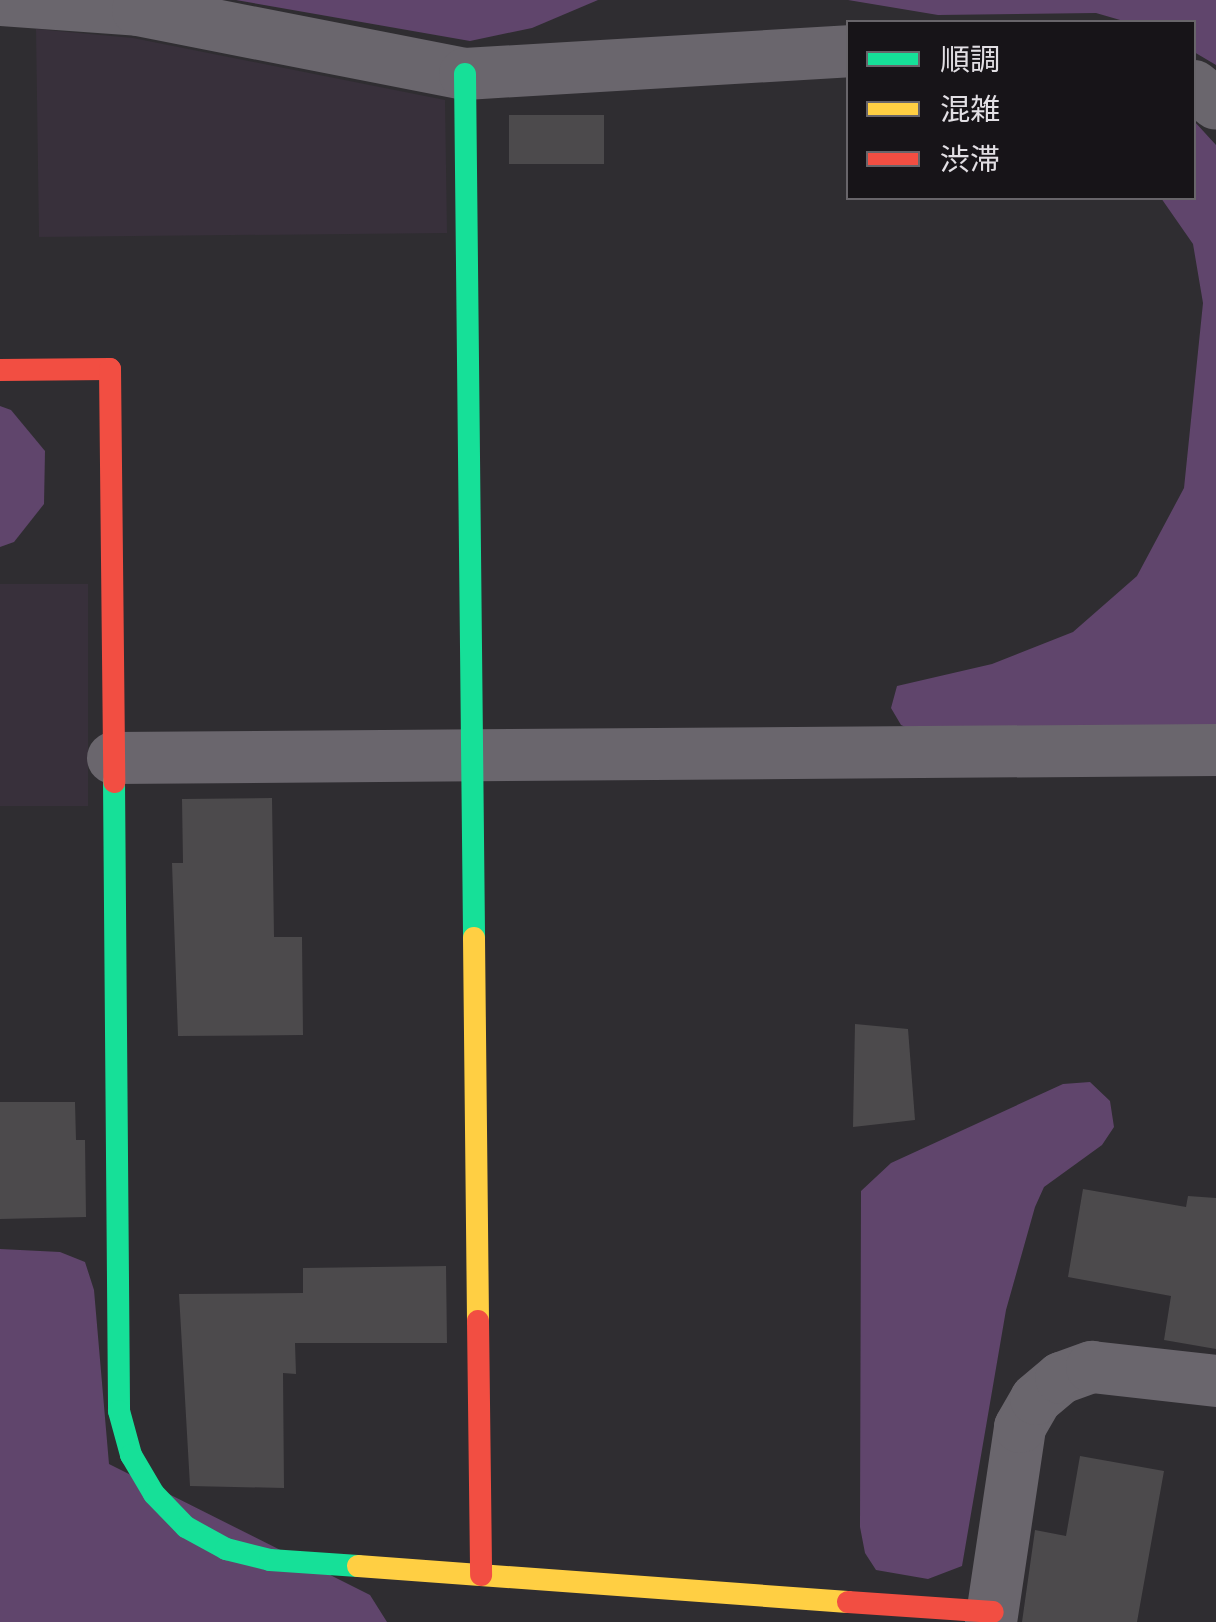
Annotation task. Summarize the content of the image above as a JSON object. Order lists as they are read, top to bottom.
{
  "legend": ["順調", "混雑", "渋滞"]
}
